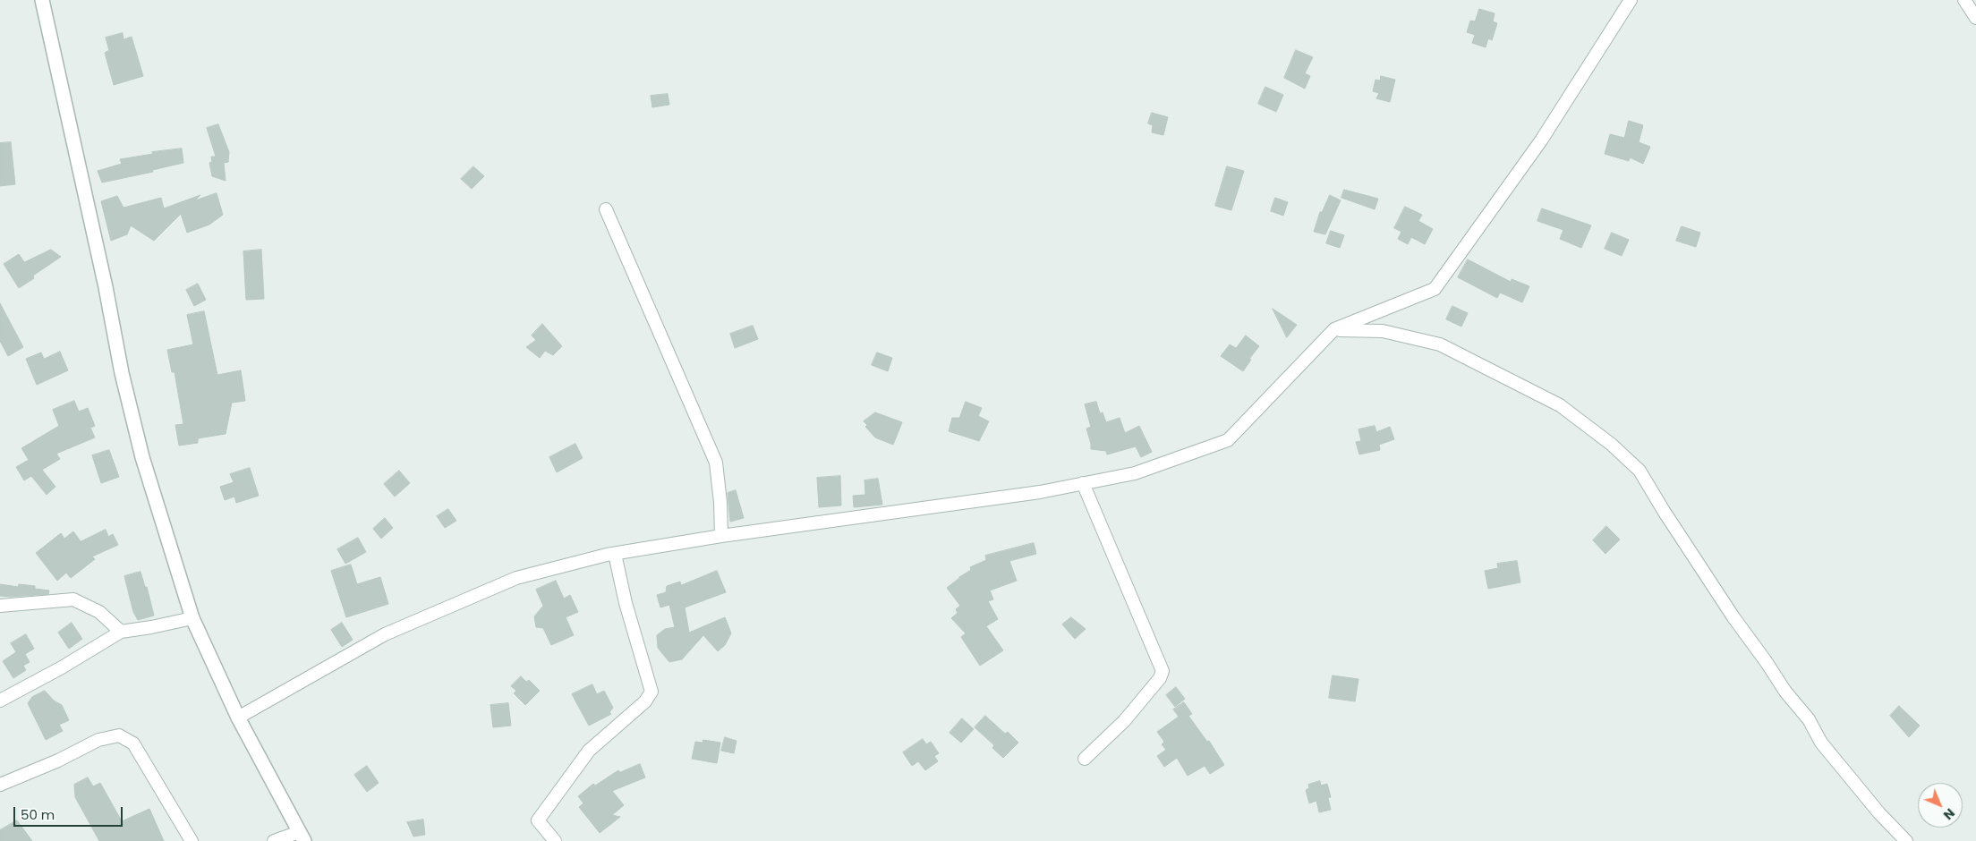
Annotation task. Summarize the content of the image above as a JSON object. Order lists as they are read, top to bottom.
{
  "scale_bar": "50 m",
  "north": "bottom right"
}
